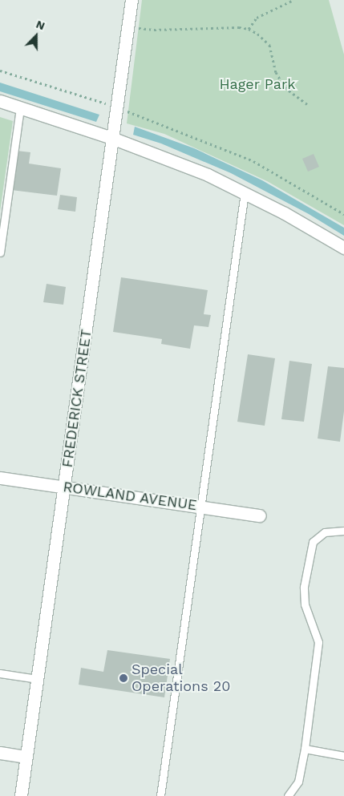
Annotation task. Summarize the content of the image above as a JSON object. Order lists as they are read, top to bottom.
{
  "streets": {
    "main road": ["FREDERICK STREET", "ROWLAND AVENUE"]
  },
  "crossings": [
    ["FREDERICK STREET", "ROWLAND AVENUE"]
  ],
  "parks": ["Hager Park"],
  "places": ["Special Operations 20"],
  "north": "top"
}
